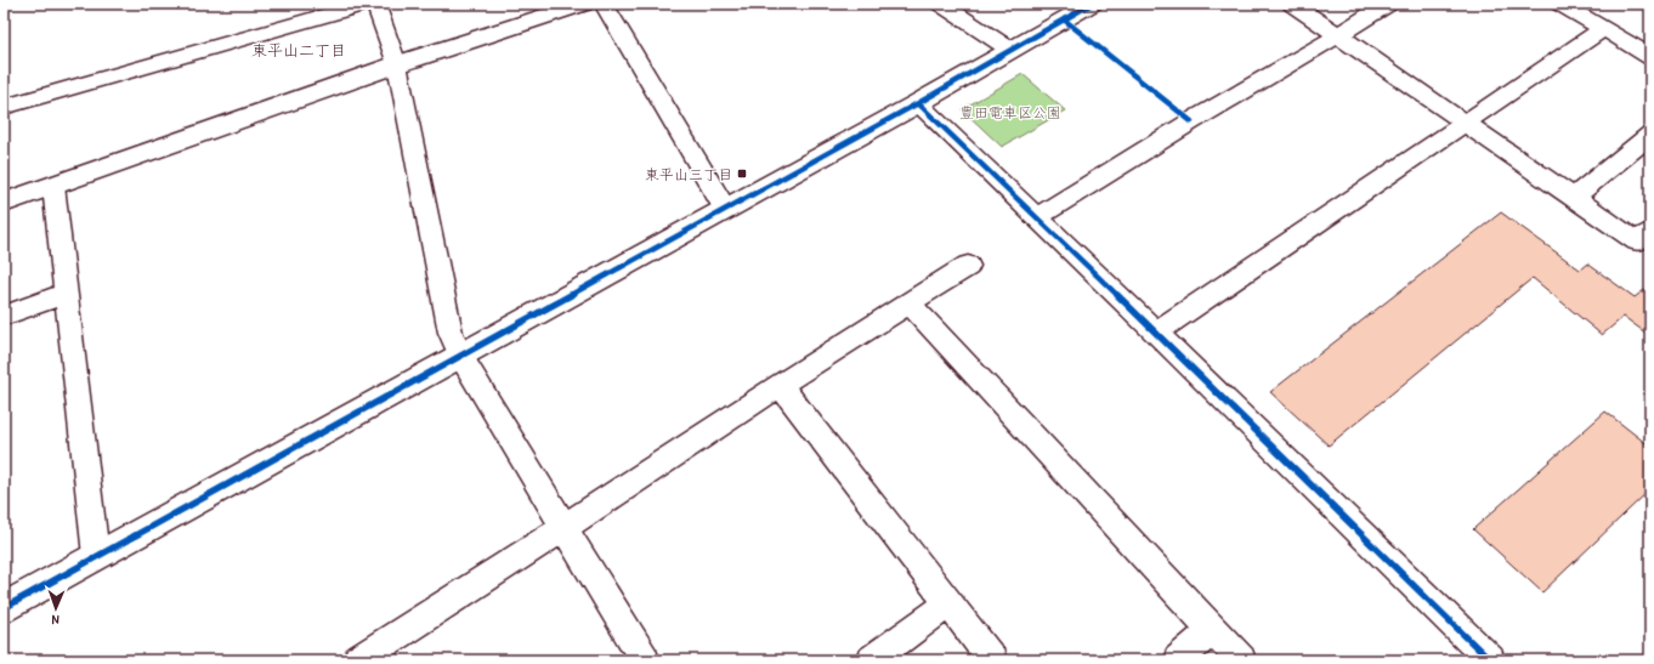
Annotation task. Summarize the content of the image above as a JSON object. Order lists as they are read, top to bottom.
{
  "districts": ["東平山二丁目"],
  "parks": ["豊田電車区公園"],
  "places": {
    "transit": ["東平山三丁目"]
  },
  "north": "bottom"
}
